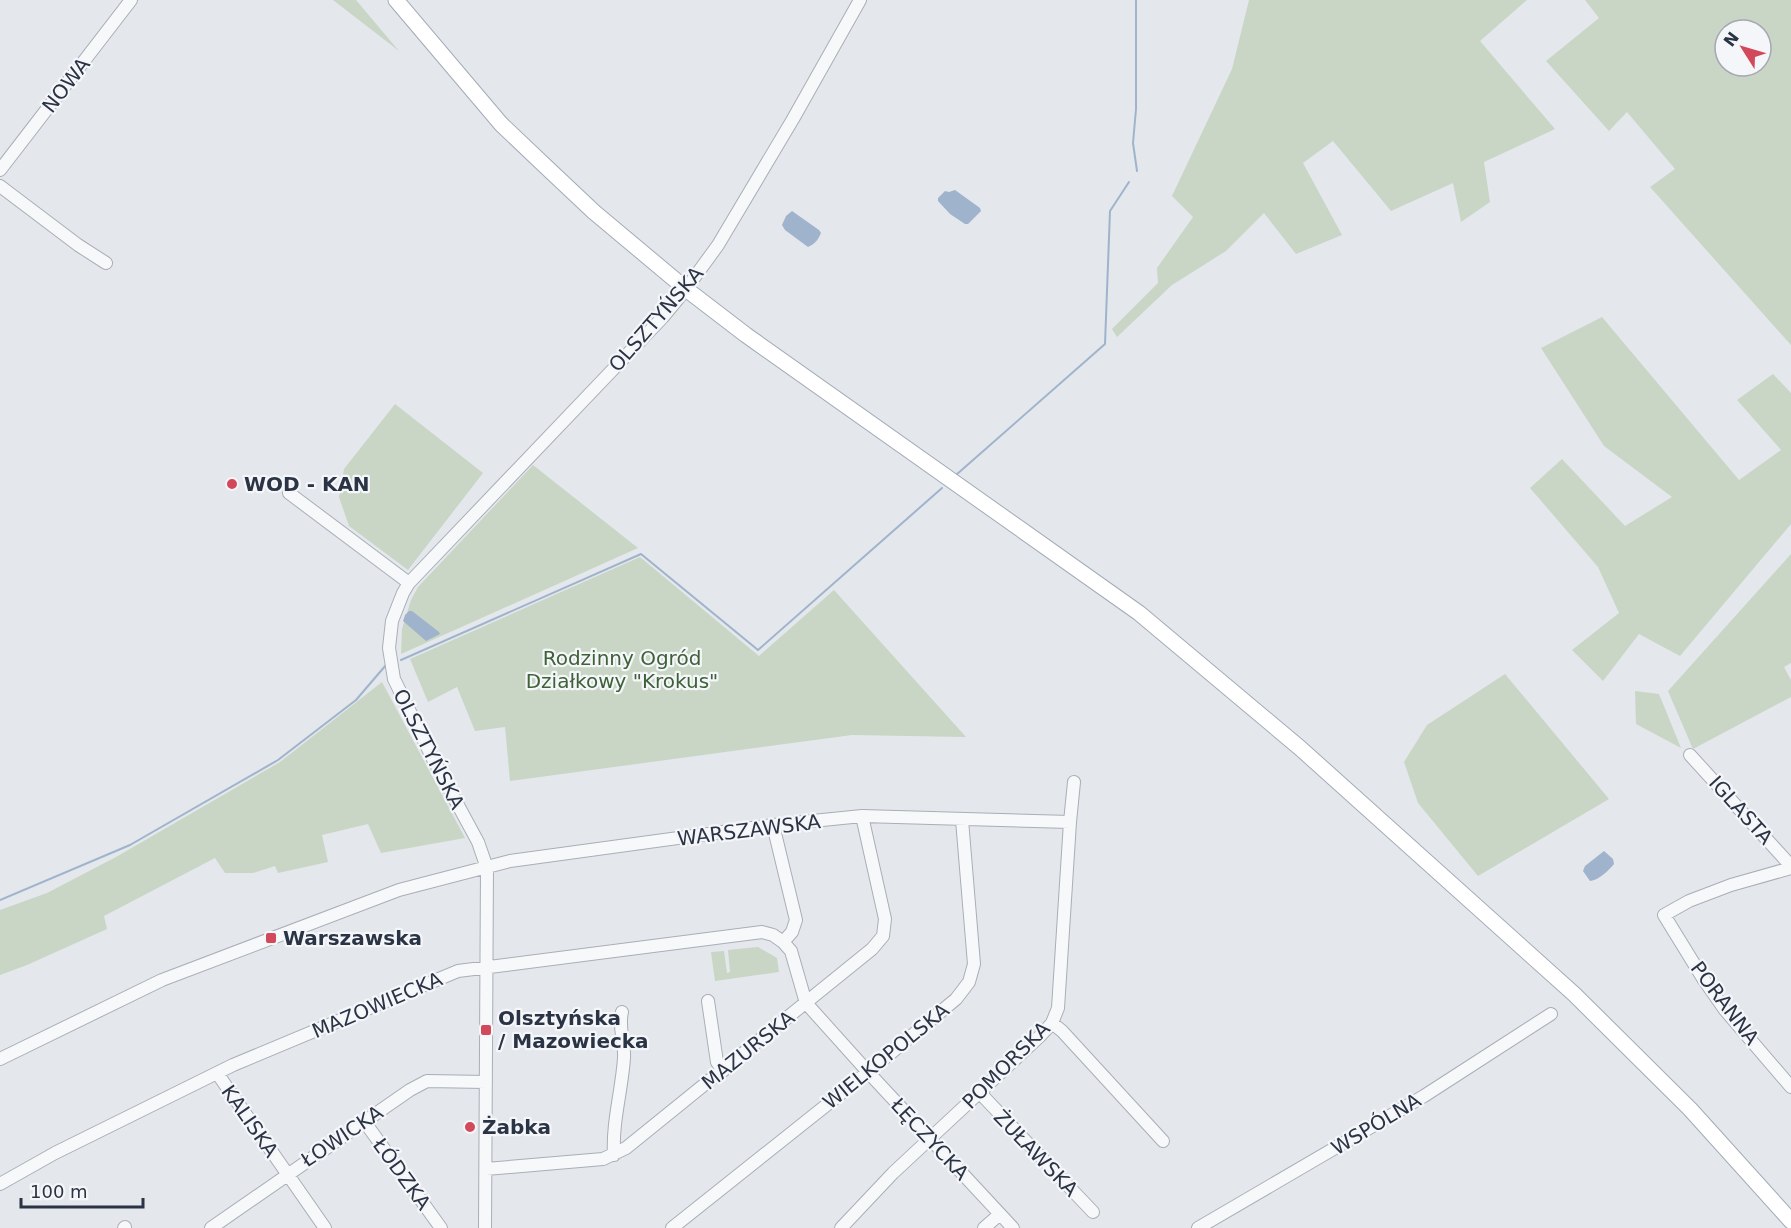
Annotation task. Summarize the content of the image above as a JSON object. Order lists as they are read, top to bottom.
{
  "streets": {
    "street": [
      "NOWA",
      "OLSZTYŃSKA",
      "IGLASTA",
      "WARSZAWSKA",
      "PORANNA",
      "MAZOWIECKA",
      "MAZURSKA",
      "WIELKOPOLSKA",
      "POMORSKA",
      "KALISKA",
      "WSPÓLNA",
      "ŁOWICKA",
      "ŁĘCZYCKA",
      "ŻUŁAWSKA",
      "ŁÓDZKA"
    ]
  },
  "crossings": [
    ["OLSZTYŃSKA", "WARSZAWSKA"],
    ["OLSZTYŃSKA", "MAZOWIECKA"],
    ["OLSZTYŃSKA", "MAZURSKA"],
    ["OLSZTYŃSKA", "ŁOWICKA"],
    ["IGLASTA", "PORANNA"],
    ["WARSZAWSKA", "MAZURSKA"],
    ["WARSZAWSKA", "WIELKOPOLSKA"],
    ["WARSZAWSKA", "POMORSKA"],
    ["MAZOWIECKA", "KALISKA"],
    ["MAZOWIECKA", "ŁĘCZYCKA"],
    ["MAZURSKA", "ŁĘCZYCKA"],
    ["WIELKOPOLSKA", "ŁĘCZYCKA"],
    ["POMORSKA", "ŁĘCZYCKA"],
    ["POMORSKA", "ŻUŁAWSKA"],
    ["KALISKA", "ŁOWICKA"],
    ["ŁOWICKA", "ŁÓDZKA"]
  ],
  "parks": ["Rodzinny Ogród Działkowy \"Krokus\""],
  "places": {
    "other": ["WOD - KAN", "Żabka"],
    "transit": ["Warszawska", "Olsztyńska / Mazowiecka"]
  },
  "scale_bar": "100 m",
  "north": "top left"
}
